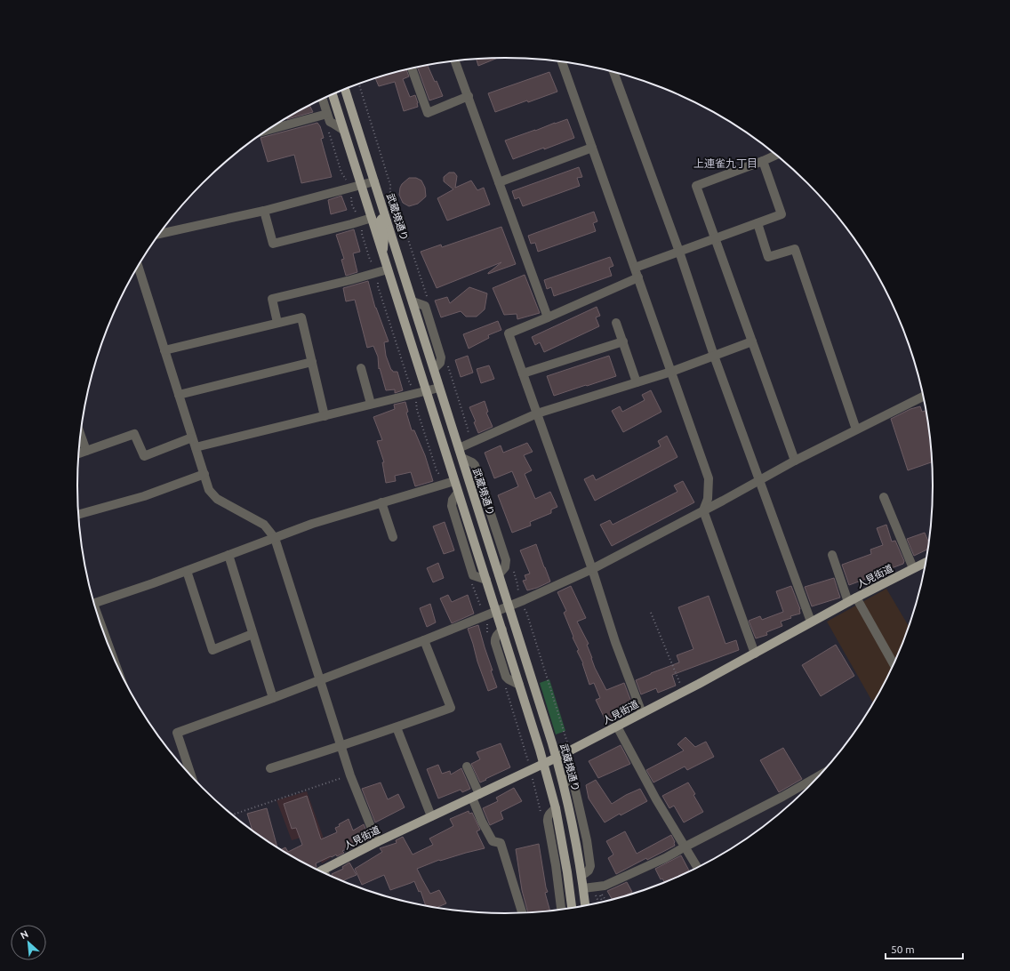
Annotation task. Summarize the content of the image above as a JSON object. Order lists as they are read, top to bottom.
{
  "streets": {
    "main road": ["武蔵境通り", "人見街道"]
  },
  "crossings": [
    ["武蔵境通り", "人見街道"]
  ],
  "districts": ["上連雀九丁目"],
  "scale_bar": "50 m",
  "north": "top left"
}
